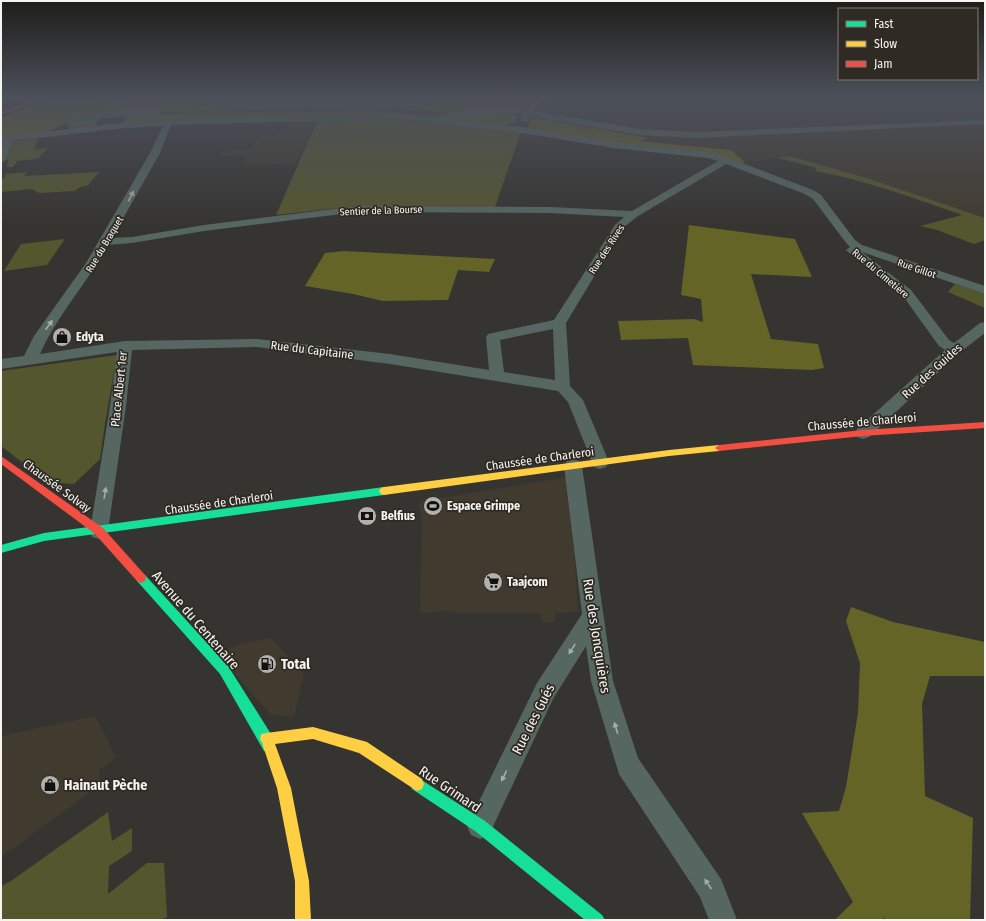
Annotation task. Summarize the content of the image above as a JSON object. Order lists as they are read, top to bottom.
{
  "streets": {
    "main road": [
      "Chaussée de Charleroi",
      "Chaussée Solvay",
      "Avenue du Centenaire",
      "Rue Grimard"
    ],
    "street": [
      "Sentier de la Bourse",
      "Rue du Braquet",
      "Rue des Rives",
      "Rue Gillot",
      "Rue du Cimetière",
      "Rue du Capitaine",
      "Rue des Guides",
      "Place Albert 1er",
      "Rue des Joncquières",
      "Rue des Gués"
    ]
  },
  "crossings": [
    ["Sentier de la Bourse", "Rue du Braquet"],
    ["Sentier de la Bourse", "Rue des Rives"],
    ["Rue du Braquet", "Place Albert 1er"],
    ["Rue des Rives", "Rue du Cimetière"],
    ["Rue Gillot", "Rue du Cimetière"],
    ["Rue du Cimetière", "Rue des Guides"],
    ["Rue du Capitaine", "Place Albert 1er"],
    ["Rue des Guides", "Chaussée de Charleroi"],
    ["Place Albert 1er", "Chaussée de Charleroi"],
    ["Place Albert 1er", "Chaussée Solvay"],
    ["Place Albert 1er", "Avenue du Centenaire"],
    ["Chaussée de Charleroi", "Chaussée Solvay"],
    ["Chaussée de Charleroi", "Avenue du Centenaire"],
    ["Chaussée de Charleroi", "Rue des Joncquières"],
    ["Chaussée Solvay", "Avenue du Centenaire"],
    ["Avenue du Centenaire", "Rue Grimard"],
    ["Rue des Joncquières", "Rue des Gués"],
    ["Rue des Gués", "Rue Grimard"]
  ],
  "one_way": [
    "Rue du Braquet",
    "Place Albert 1er",
    "Rue des Joncquières",
    "Rue des Gués"
  ],
  "places": {
    "shop": ["Edyta", "Hainaut Pèche"],
    "sports": ["Espace Grimpe"],
    "bank": ["Belfius"],
    "supermarket": ["Taajcom"],
    "fuel station": ["Total"]
  },
  "legend": ["Fast", "Slow", "Jam"]
}
